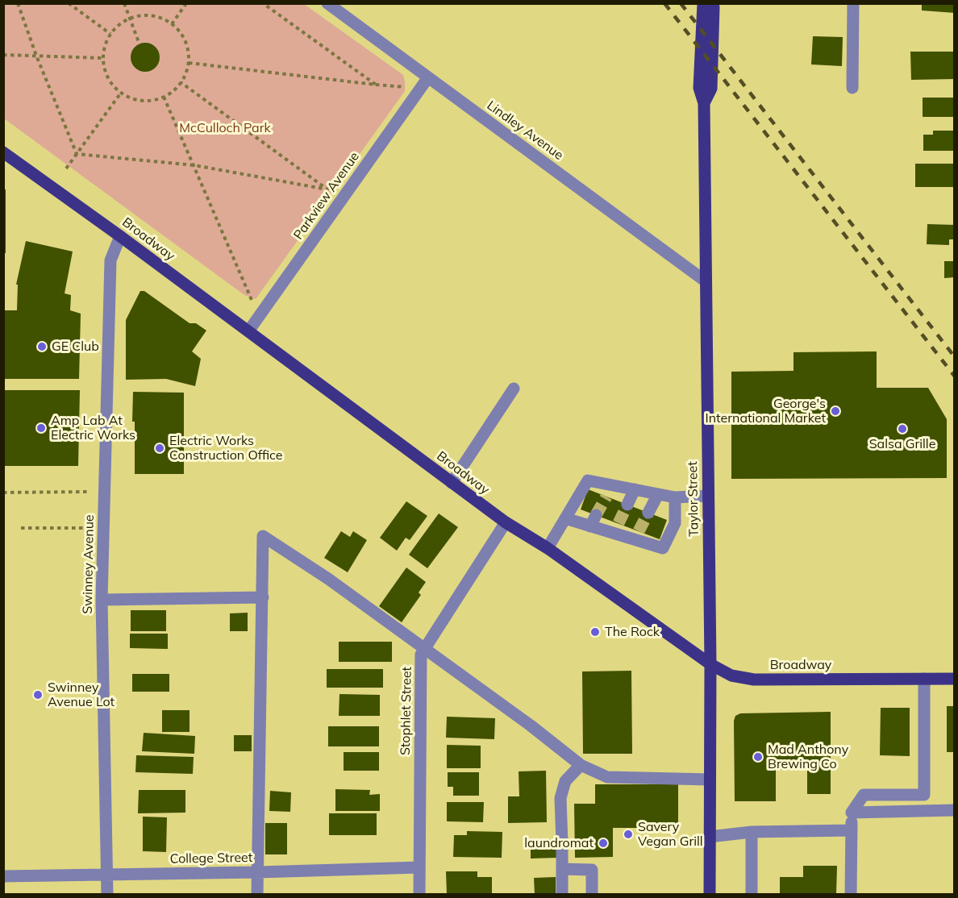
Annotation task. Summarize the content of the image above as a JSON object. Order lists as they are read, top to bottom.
{
  "streets": {
    "main road": ["Broadway", "Taylor Street"],
    "street": [
      "Lindley Avenue",
      "Parkview Avenue",
      "Swinney Avenue",
      "Stophlet Street",
      "College Street"
    ]
  },
  "crossings": [
    ["Lindley Avenue", "Parkview Avenue"],
    ["Lindley Avenue", "Taylor Street"],
    ["Parkview Avenue", "Broadway"],
    ["Broadway", "Taylor Street"],
    ["Broadway", "Swinney Avenue"],
    ["Broadway", "Stophlet Street"],
    ["Swinney Avenue", "College Street"],
    ["Stophlet Street", "College Street"]
  ],
  "parks": ["McCulloch Park"],
  "places": [
    "GE Club",
    "George's International Market",
    "Amp Lab At Electric Works",
    "Salsa Grille",
    "Electric Works Construction Office",
    "The Rock",
    "Swinney Avenue Lot",
    "Mad Anthony Brewing Co",
    "Savery Vegan Grill",
    "laundromat"
  ]
}
